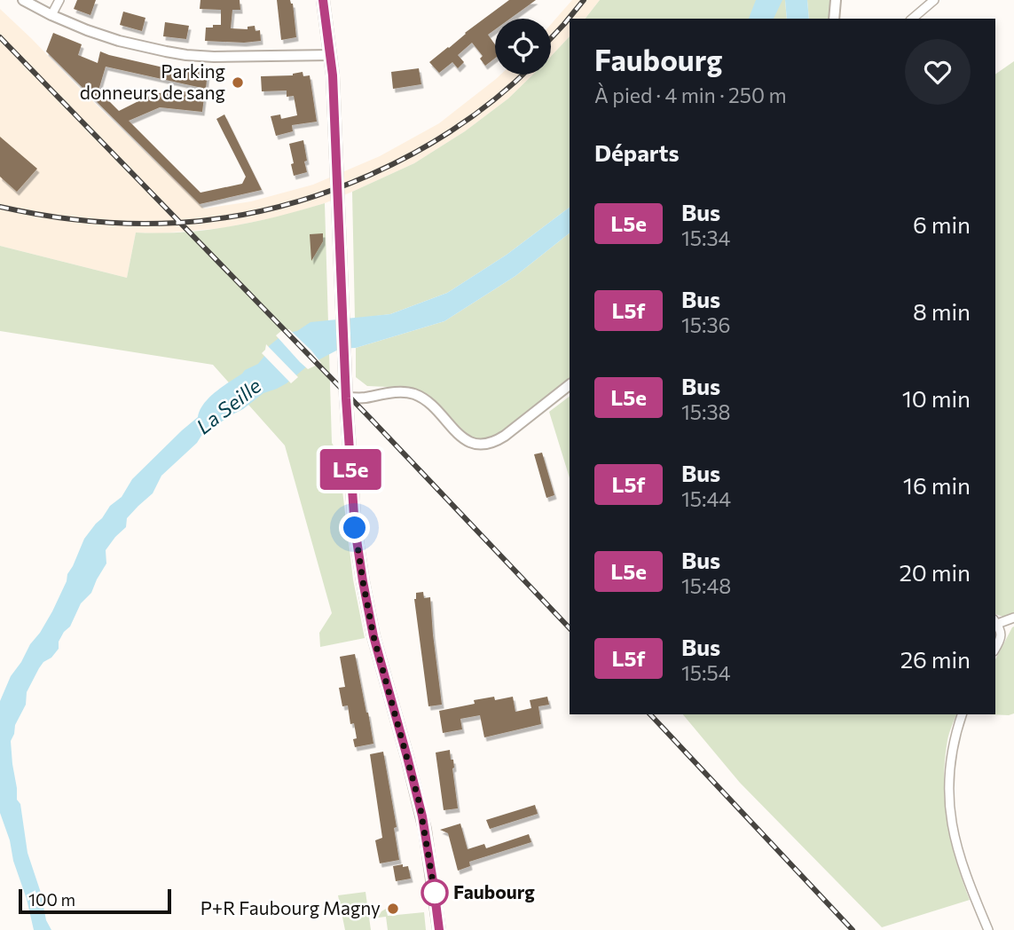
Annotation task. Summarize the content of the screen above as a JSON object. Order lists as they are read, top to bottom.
{
  "water": ["La Seille"],
  "places": ["Parking donneurs de sang", "Faubourg", "P+R Faubourg Magny"],
  "lines": ["bus line L5e"],
  "scale_bar": "100 m",
  "page": {
    "on_map": "L5e",
    "heading": [
      ["Faubourg", "À pied · 4 min · 250 m"],
      "Départs"
    ],
    "list": [
      {
        "mark": "L5e",
        "name": "Bus",
        "note": "15:34",
        "value": "6 min"
      },
      {
        "mark": "L5f",
        "name": "Bus",
        "note": "15:36",
        "value": "8 min"
      },
      {
        "mark": "L5e",
        "name": "Bus",
        "note": "15:38",
        "value": "10 min"
      },
      {
        "mark": "L5f",
        "name": "Bus",
        "note": "15:44",
        "value": "16 min"
      },
      {
        "mark": "L5e",
        "name": "Bus",
        "note": "15:48",
        "value": "20 min"
      },
      {
        "mark": "L5f",
        "name": "Bus",
        "note": "15:54",
        "value": "26 min"
      }
    ],
    "scale": "100 m"
  }
}
